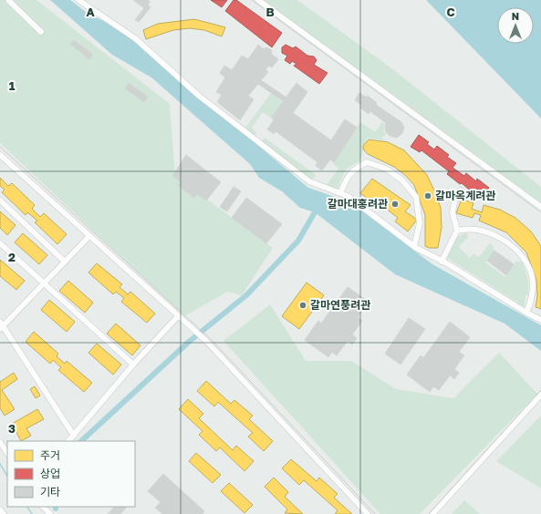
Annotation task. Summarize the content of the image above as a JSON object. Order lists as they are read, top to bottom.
{
  "places": ["갈마옥계려관", "갈마대홍려관", "갈마연풍려관"],
  "legend": ["주거", "상업", "기타"],
  "north": "top",
  "grid": {
    "columns": ["A", "B", "C"],
    "rows": ["1", "2", "3"]
  }
}
